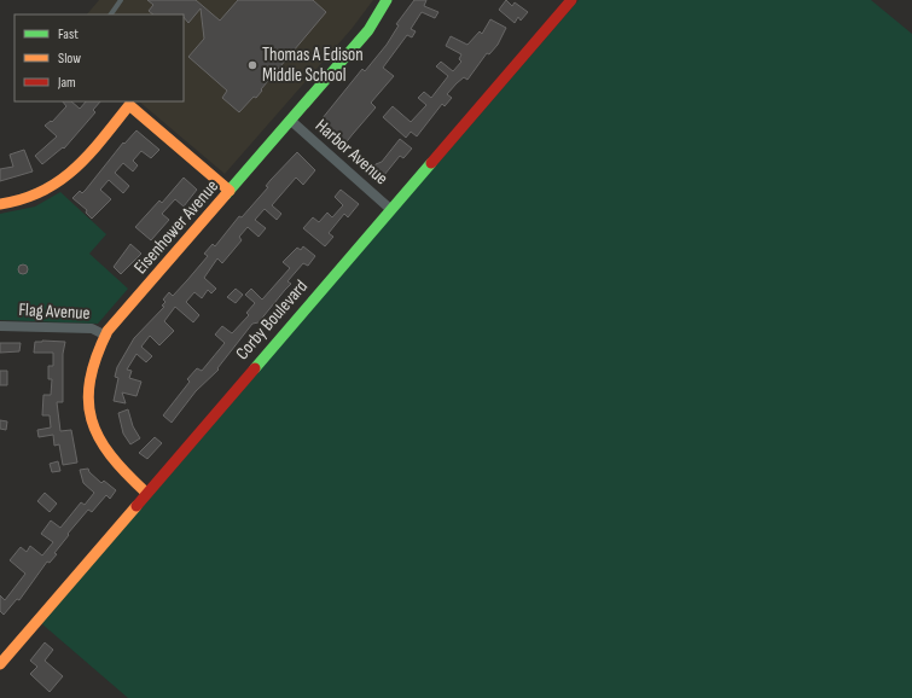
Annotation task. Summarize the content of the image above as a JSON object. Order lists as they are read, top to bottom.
{
  "streets": {
    "street": [
      "Harbor Avenue",
      "Eisenhower Avenue",
      "Flag Avenue",
      "Corby Boulevard"
    ]
  },
  "crossings": [
    ["Harbor Avenue", "Eisenhower Avenue"],
    ["Harbor Avenue", "Corby Boulevard"],
    ["Eisenhower Avenue", "Flag Avenue"],
    ["Eisenhower Avenue", "Corby Boulevard"]
  ],
  "places": ["Thomas A Edison Middle School"],
  "legend": ["Fast", "Slow", "Jam"]
}
